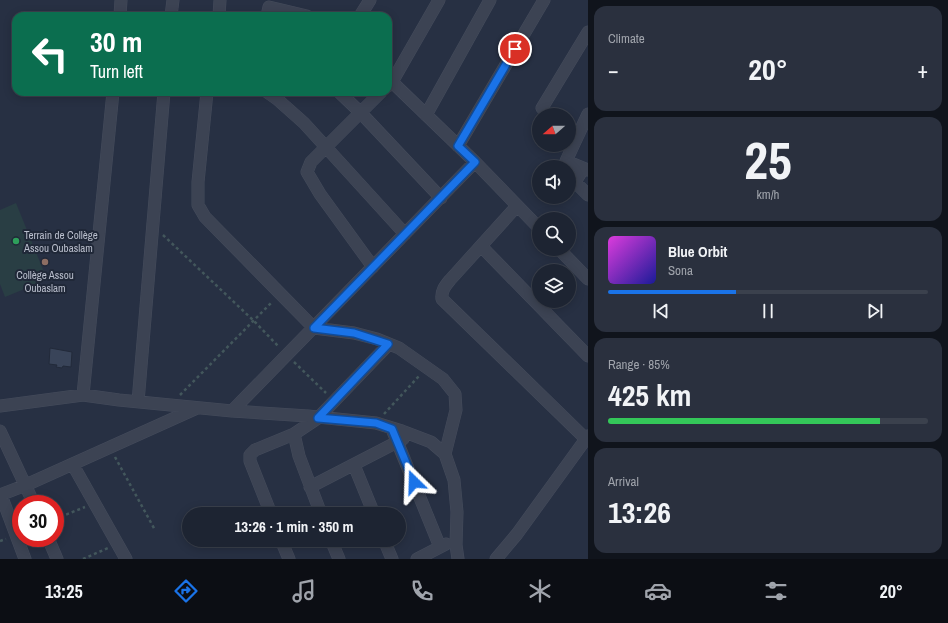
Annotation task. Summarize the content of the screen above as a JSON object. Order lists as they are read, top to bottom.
{
  "places": ["Terrain de Collège Assou Oubaslam", "Collège Assou Oubaslam"],
  "north": "left",
  "page": {
    "tile": [
      "Climate",
      ["25", "km/h"],
      ["Range · 85%", "425 km"],
      ["Arrival", "13:26"]
    ],
    "turn": ["30 m", "Turn left"],
    "heat": ["−", "20°", "+"],
    "song": ["Blue Orbit", "Sona"],
    "limit": "30",
    "trip": "13:26 · 1 min · 350 m",
    "tabs": ["13:25", "20°"]
  }
}
